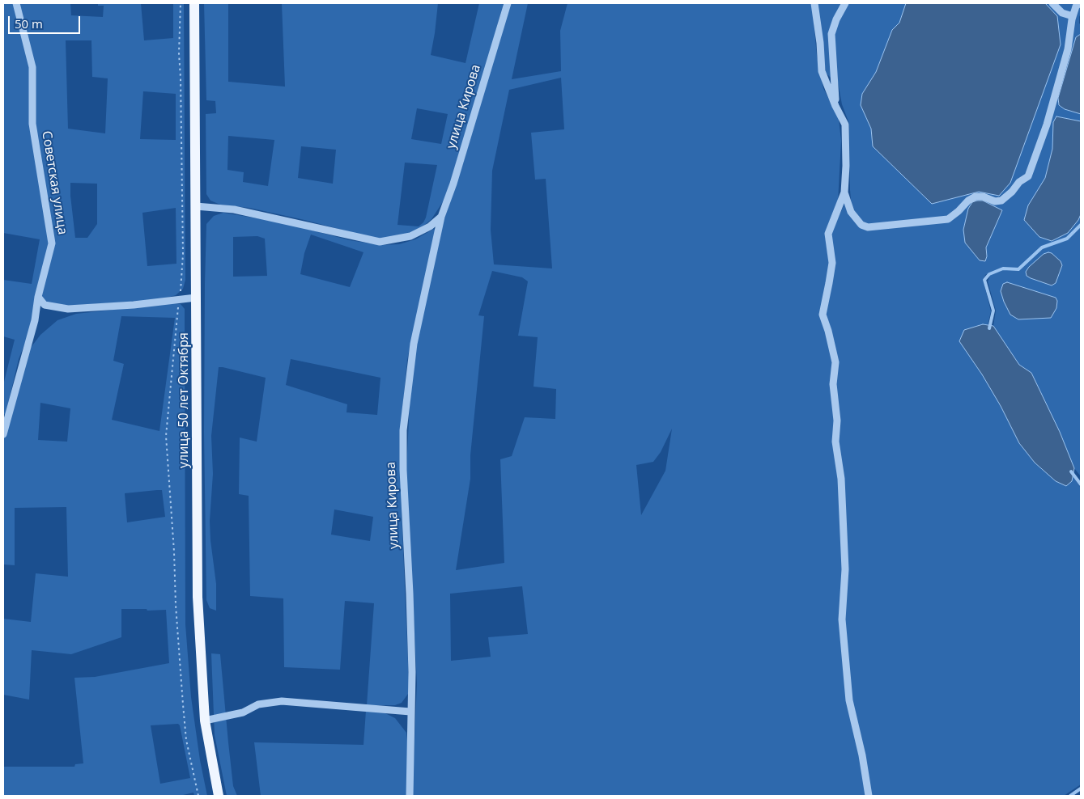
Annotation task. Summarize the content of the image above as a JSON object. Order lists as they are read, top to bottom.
{
  "streets": {
    "main road": ["улица 50 лет Октября"],
    "street": ["улица Кирова", "Советская улица"]
  },
  "scale_bar": "50 m"
}
